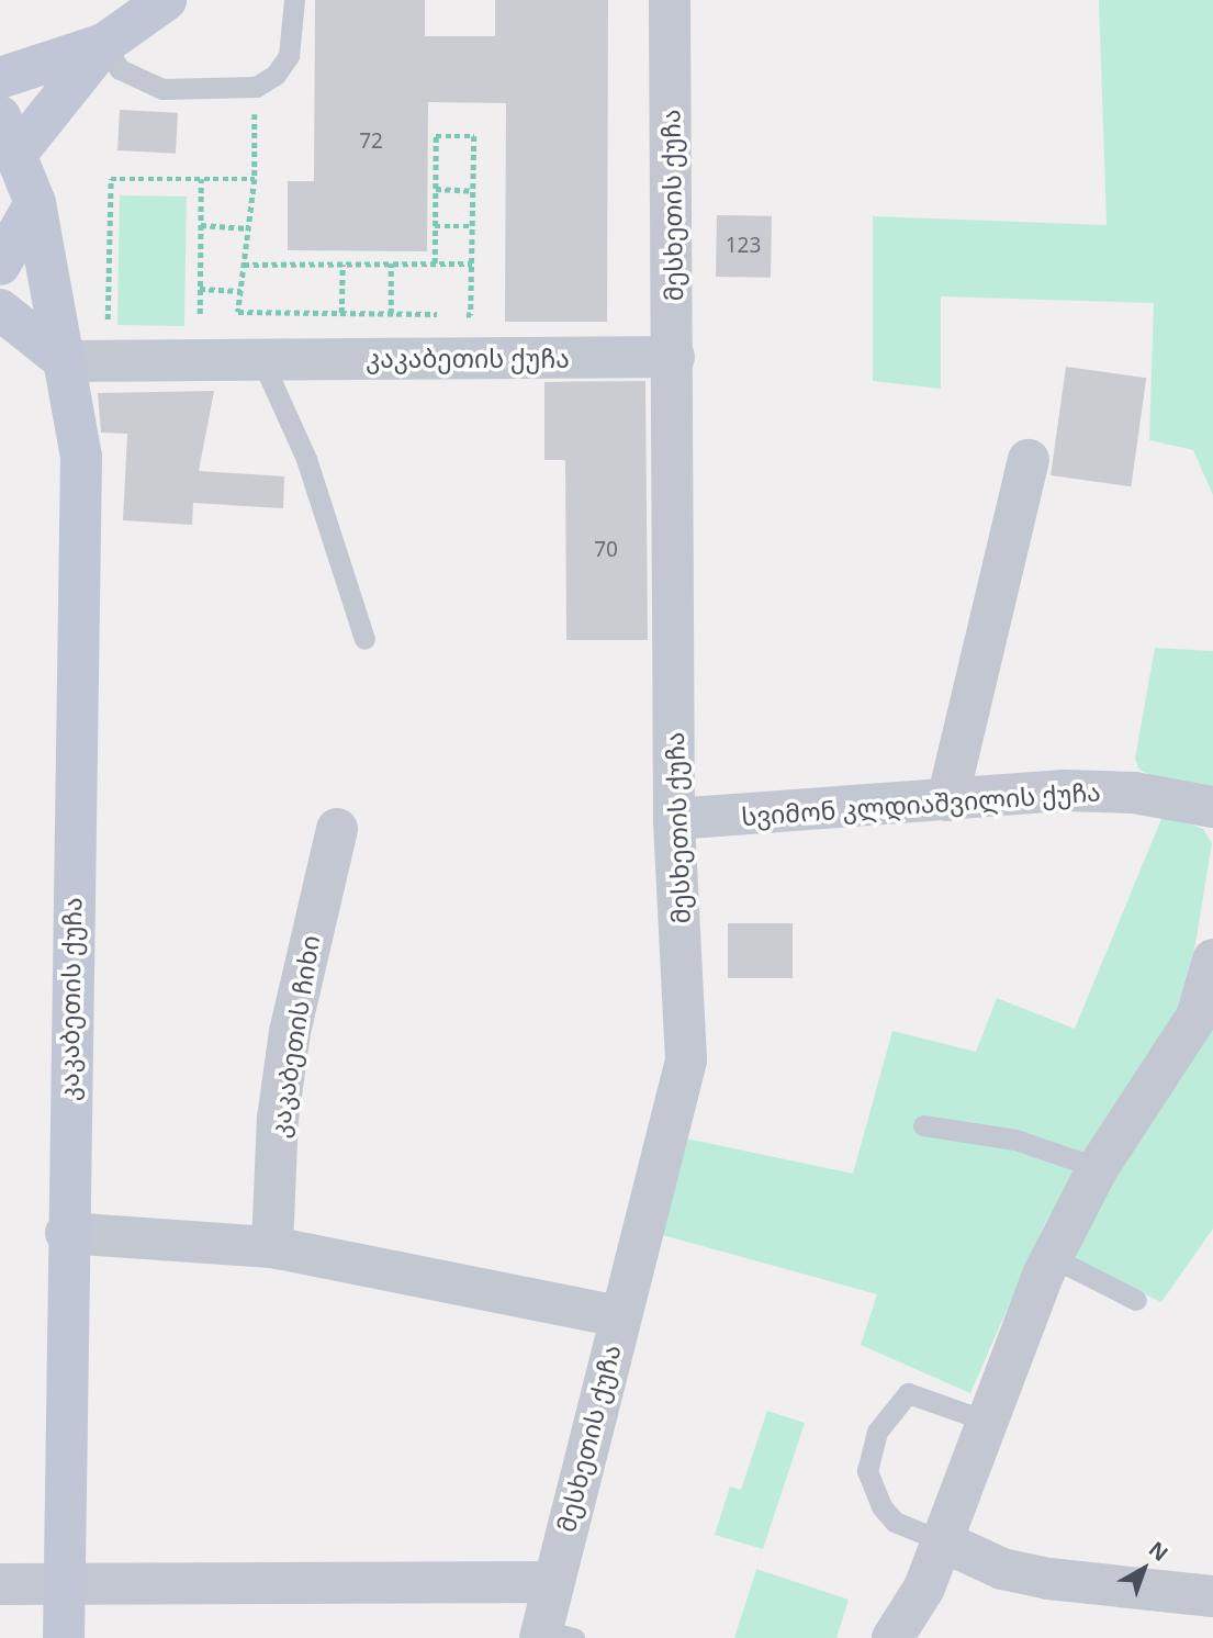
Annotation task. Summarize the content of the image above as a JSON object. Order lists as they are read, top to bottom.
{
  "streets": {
    "street": [
      "მესხეთის ქუჩა",
      "კაკაბეთის ქუჩა",
      "სვიმონ კლდიაშვილის ქუჩა",
      "კაკაბეთის ჩიხი"
    ]
  },
  "crossings": [
    ["მესხეთის ქუჩა", "კაკაბეთის ქუჩა"],
    ["მესხეთის ქუჩა", "სვიმონ კლდიაშვილის ქუჩა"]
  ],
  "house_numbers": ["72", "123", "70"],
  "north": "top right"
}
